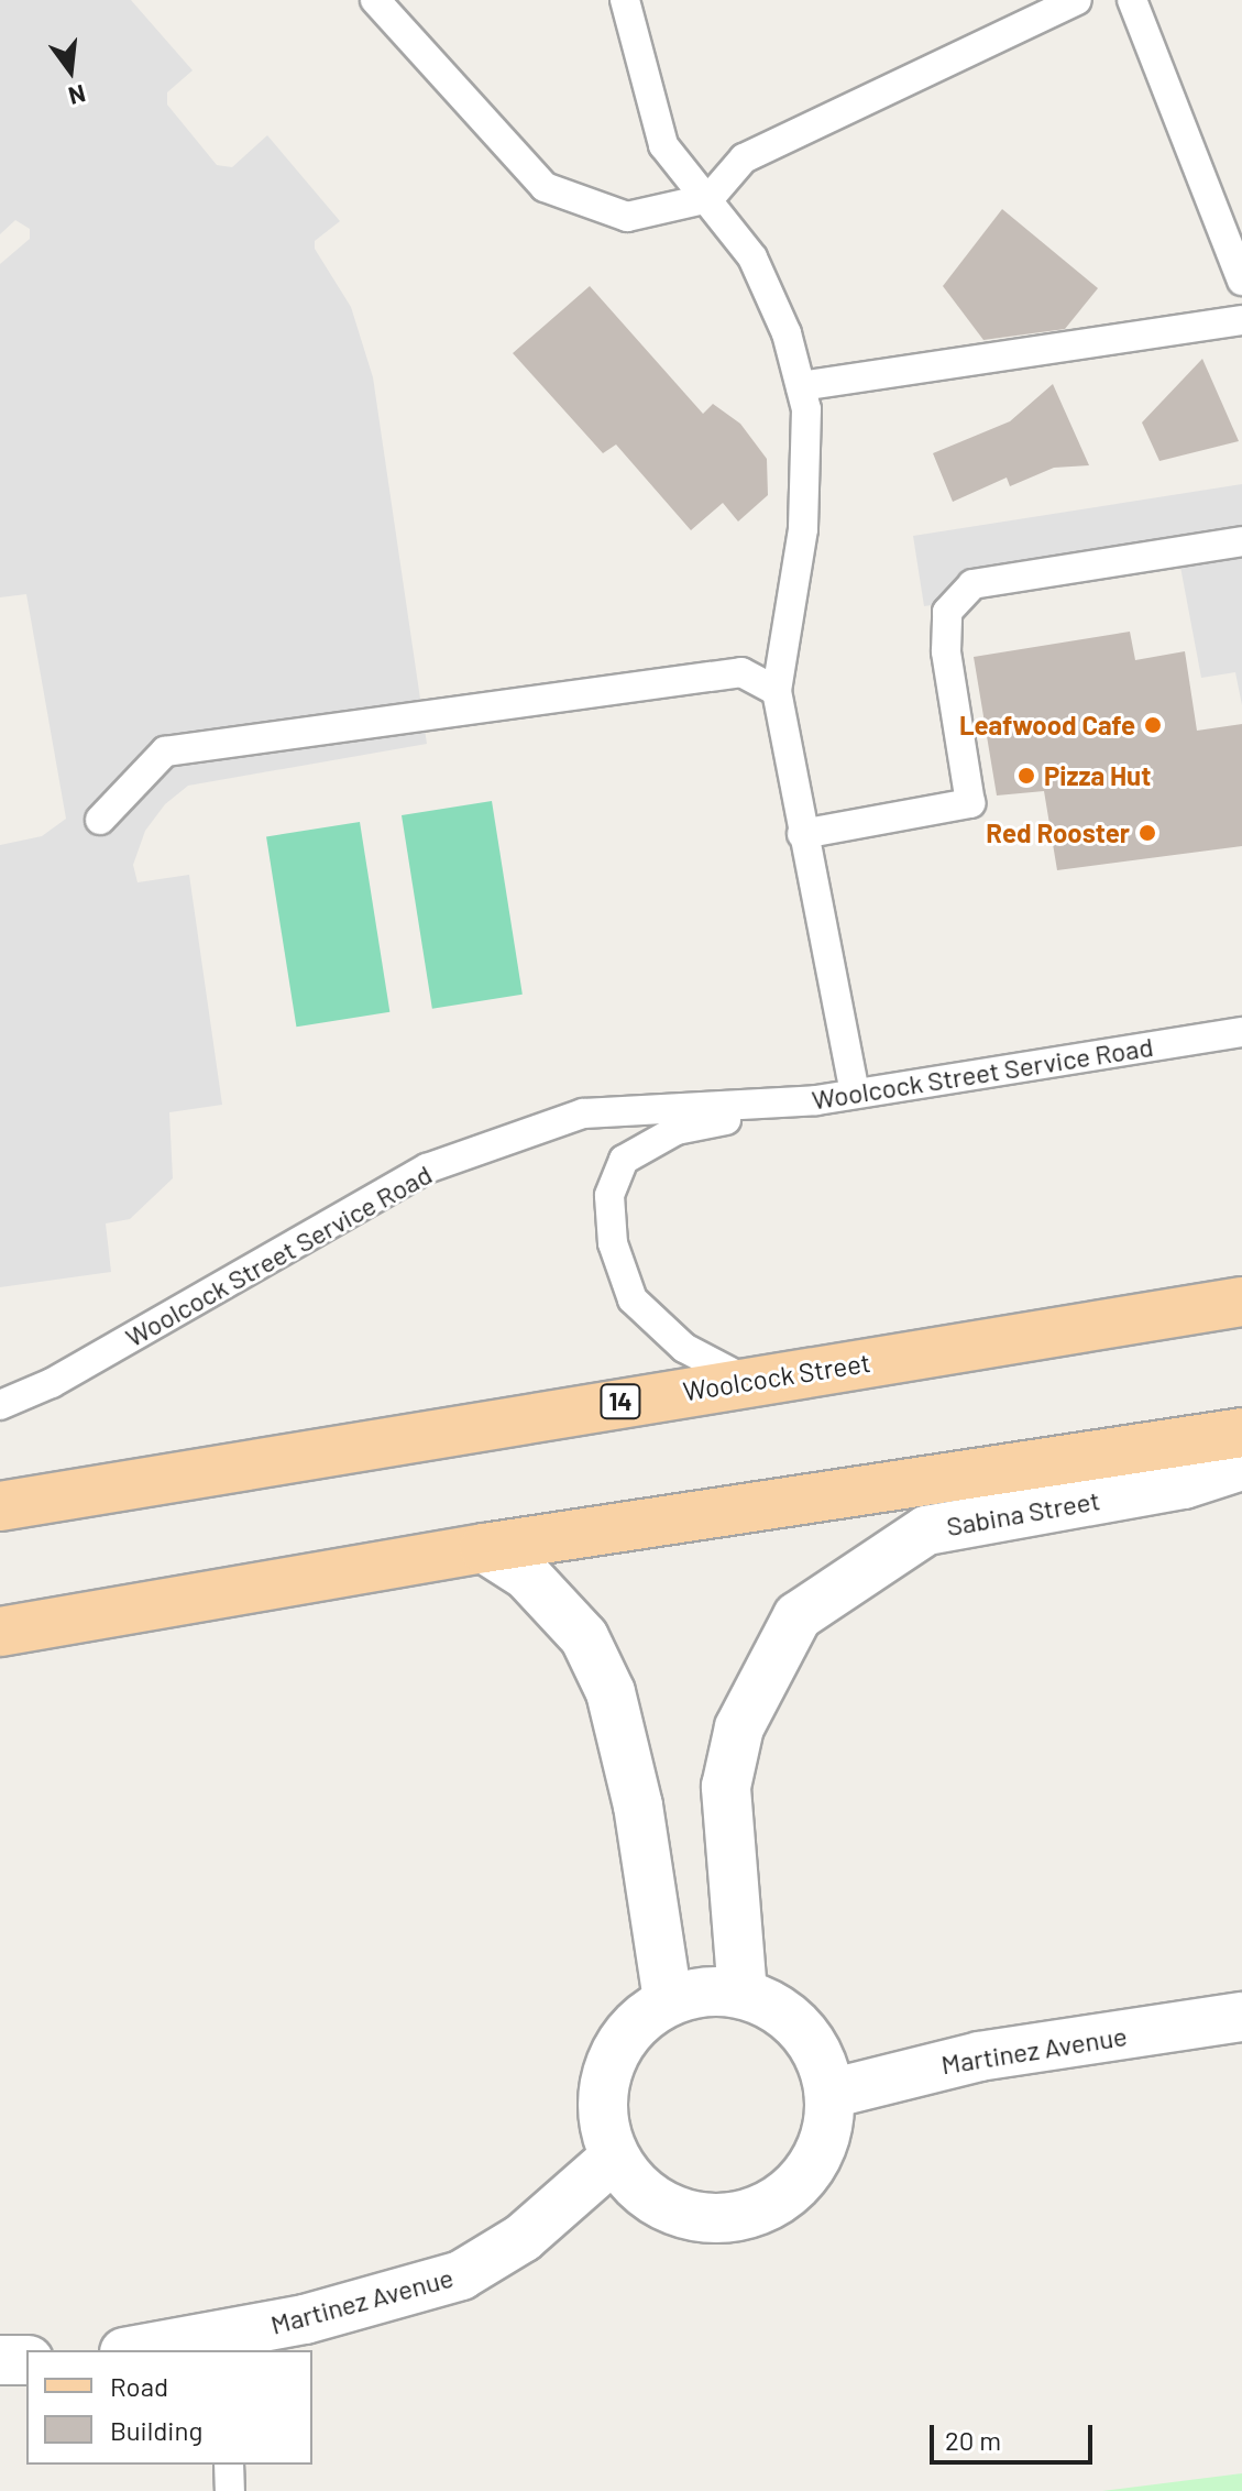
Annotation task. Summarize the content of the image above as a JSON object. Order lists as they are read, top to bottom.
{
  "streets": {
    "main road": ["Woolcock Street", "14"],
    "street": ["Sabina Street", "Martinez Avenue"],
    "lane": ["Woolcock Street Service Road"]
  },
  "crossings": [
    ["Sabina Street", "Martinez Avenue"]
  ],
  "places": ["Leafwood Cafe", "Pizza Hut", "Red Rooster"],
  "legend": ["Road", "Building"],
  "scale_bar": "20 m",
  "north": "bottom"
}
